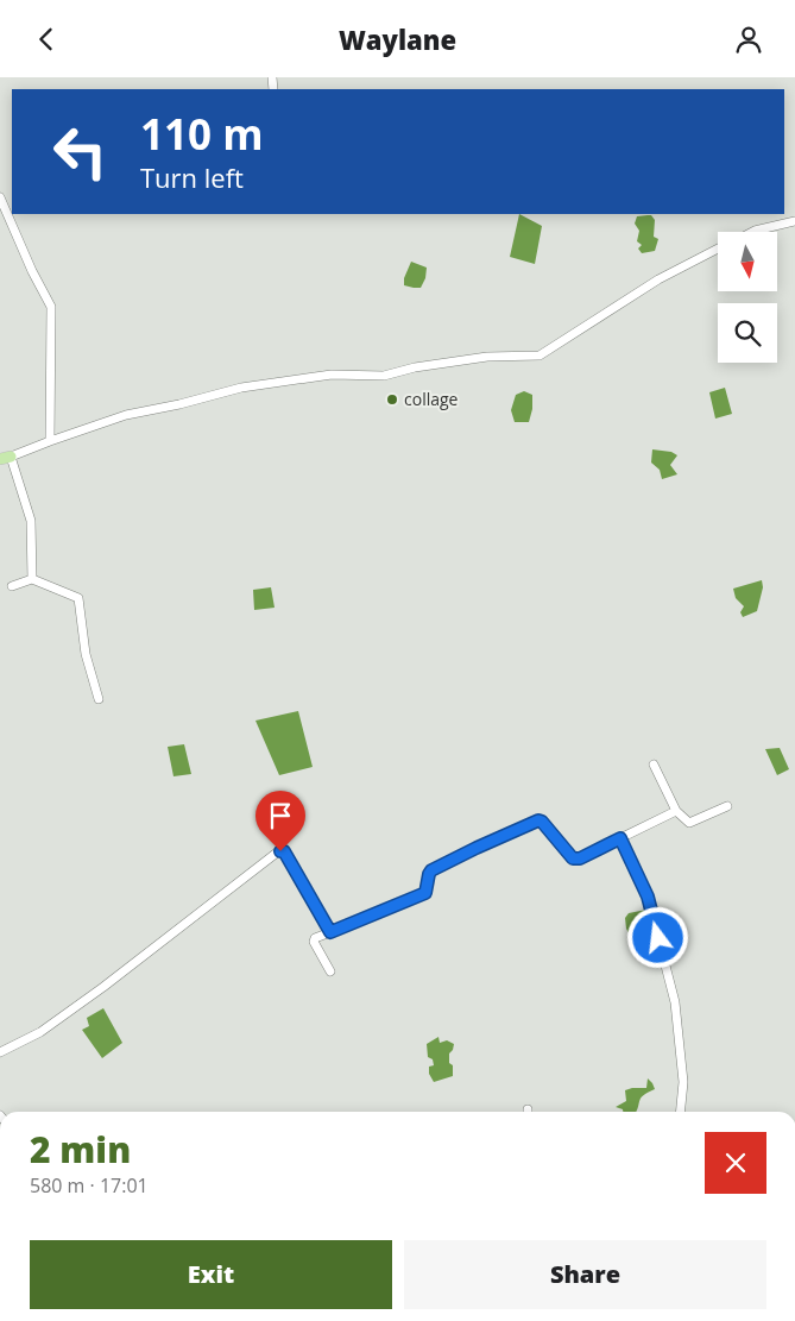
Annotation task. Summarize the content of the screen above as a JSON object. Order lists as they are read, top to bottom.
{
  "places": ["collage"],
  "north": "bottom",
  "page": {
    "header": "Waylane",
    "turn": ["110 m", "Turn left"],
    "heading": ["2 min", "580 m · 17:01"],
    "buttons": ["Exit", "Share"]
  }
}
